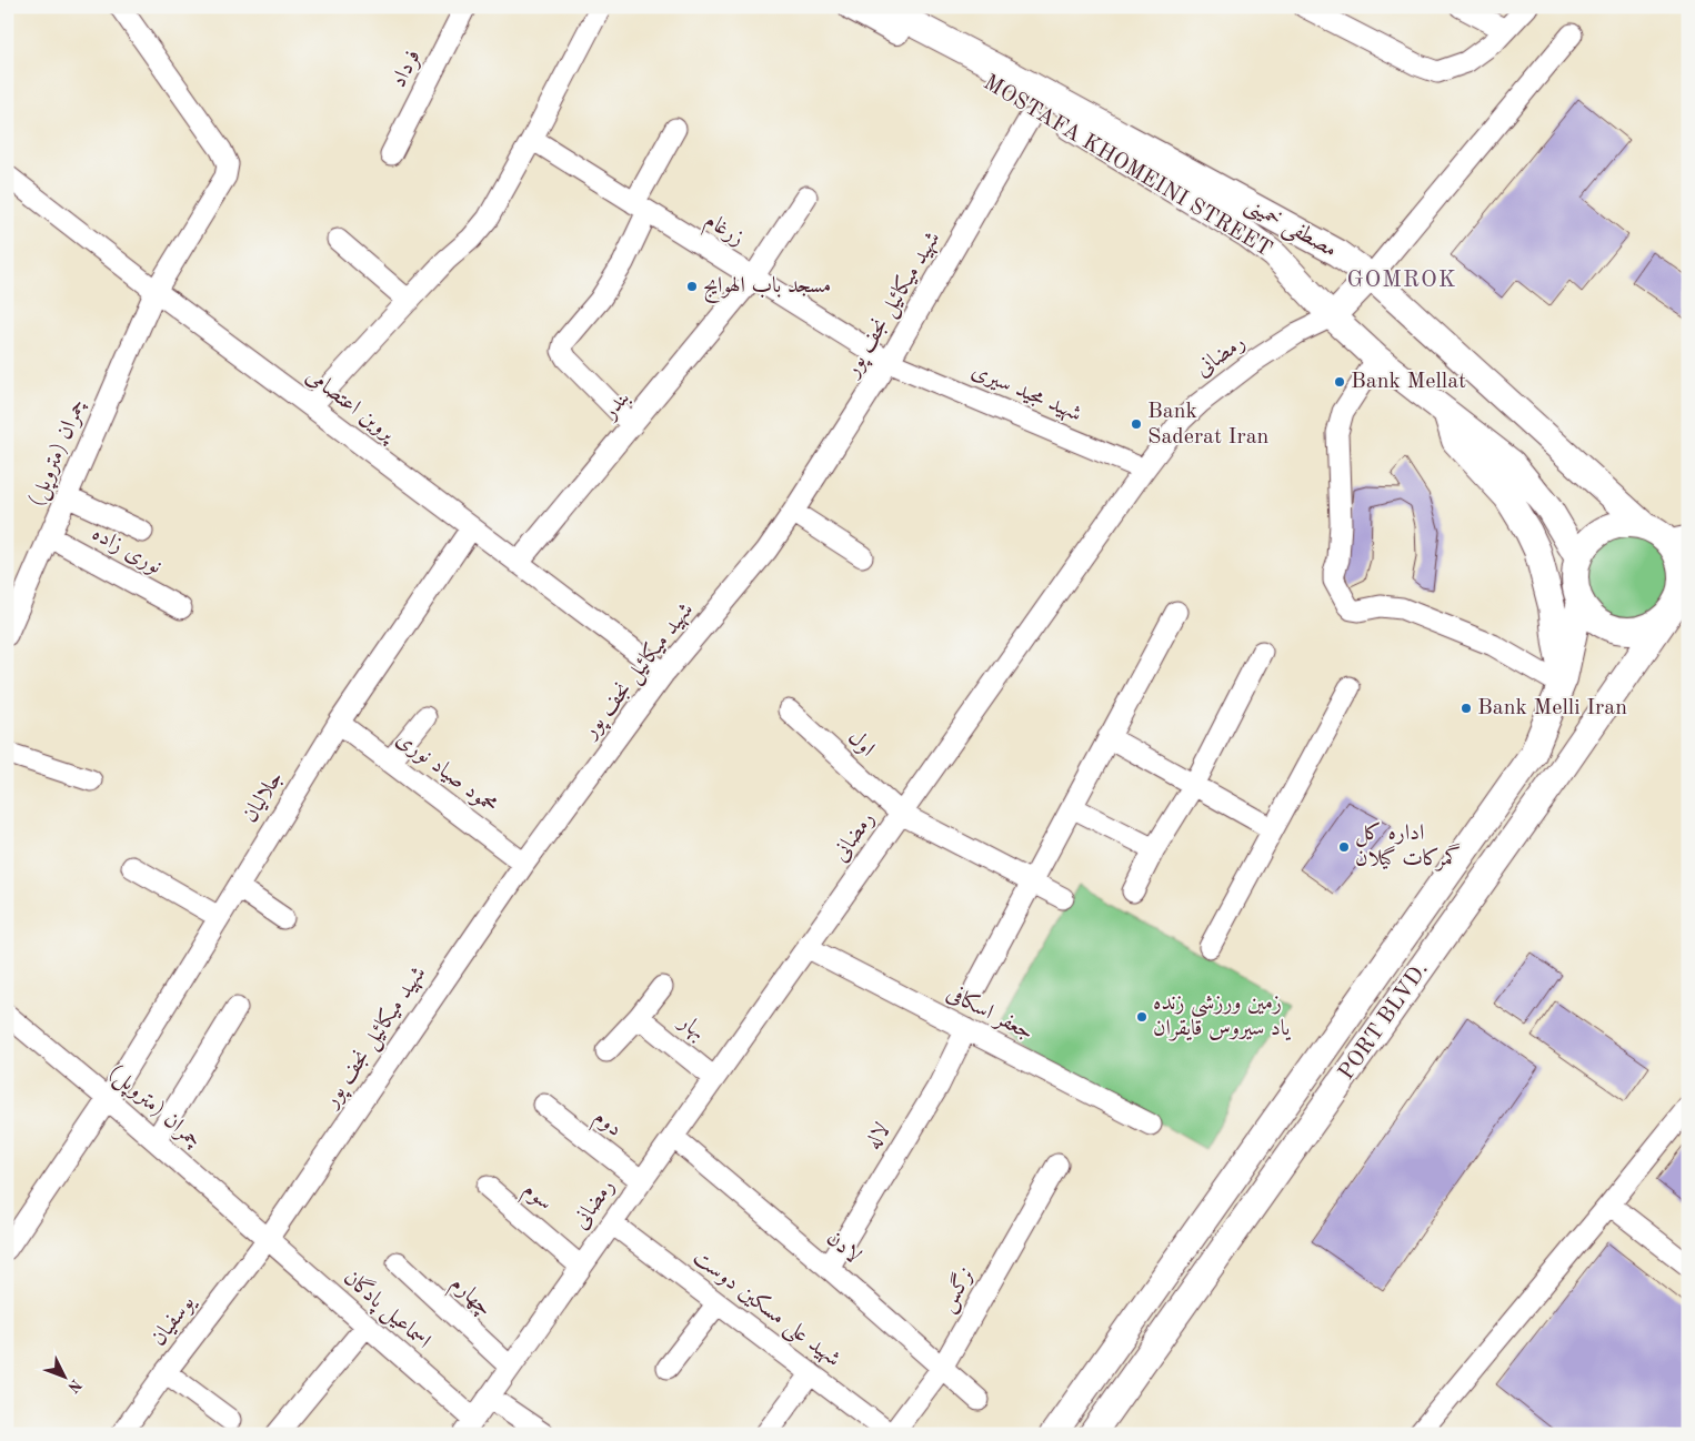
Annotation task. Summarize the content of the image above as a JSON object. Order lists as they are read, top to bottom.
{
  "streets": {
    "main road": ["MOSTAFA KHOMEINI STREET", "مصطفی خمینی", "PORT BLVD."],
    "street": [
      "فرداد",
      "زرغام",
      "شهید میکائیل نجف پور",
      "رمضانی",
      "شهید مجید سیری",
      "پروین اعتصامی",
      "بندر",
      "چمران (متروپل)",
      "نوری زاده",
      "اول",
      "محمود صیاد نوری",
      "جلالیان",
      "جعفر اسکافی",
      "بهار",
      "دوم",
      "لاله",
      "سوم",
      "لادن",
      "نرگس",
      "چهارم",
      "شهید علی مسکین دوست",
      "اسماعیل پادگان",
      "یوسفیان"
    ]
  },
  "crossings": [
    ["MOSTAFA KHOMEINI STREET", "رمضانی"],
    ["مصطفی خمینی", "PORT BLVD."],
    ["زرغام", "شهید میکائیل نجف پور"],
    ["زرغام", "شهید مجید سیری"],
    ["زرغام", "بندر"],
    ["شهید میکائیل نجف پور", "شهید مجید سیری"],
    ["شهید میکائیل نجف پور", "پروین اعتصامی"],
    ["شهید میکائیل نجف پور", "چمران (متروپل)"],
    ["شهید میکائیل نجف پور", "محمود صیاد نوری"],
    ["شهید میکائیل نجف پور", "اسماعیل پادگان"],
    ["شهید میکائیل نجف پور", "یوسفیان"],
    ["رمضانی", "شهید مجید سیری"],
    ["رمضانی", "اول"],
    ["رمضانی", "جعفر اسکافی"],
    ["رمضانی", "بهار"],
    ["رمضانی", "دوم"],
    ["رمضانی", "سوم"],
    ["رمضانی", "لادن"],
    ["رمضانی", "چهارم"],
    ["رمضانی", "شهید علی مسکین دوست"],
    ["رمضانی", "اسماعیل پادگان"],
    ["پروین اعتصامی", "بندر"],
    ["پروین اعتصامی", "چمران (متروپل)"],
    ["پروین اعتصامی", "جلالیان"],
    ["چمران (متروپل)", "نوری زاده"],
    ["چمران (متروپل)", "جلالیان"],
    ["چمران (متروپل)", "اسماعیل پادگان"],
    ["چمران (متروپل)", "یوسفیان"],
    ["محمود صیاد نوری", "جلالیان"],
    ["جعفر اسکافی", "لاله"],
    ["لاله", "لادن"],
    ["لادن", "نرگس"],
    ["نرگس", "شهید علی مسکین دوست"],
    ["اسماعیل پادگان", "یوسفیان"]
  ],
  "districts": ["GOMROK"],
  "places": [
    "مسجد باب الهوایج",
    "Bank Mellat",
    "Bank Saderat Iran",
    "Bank Melli Iran",
    "اداره کل گمرکات گیلان",
    "زمین ورزشی زنده یاد سیروس قایقران"
  ],
  "north": "bottom right"
}
